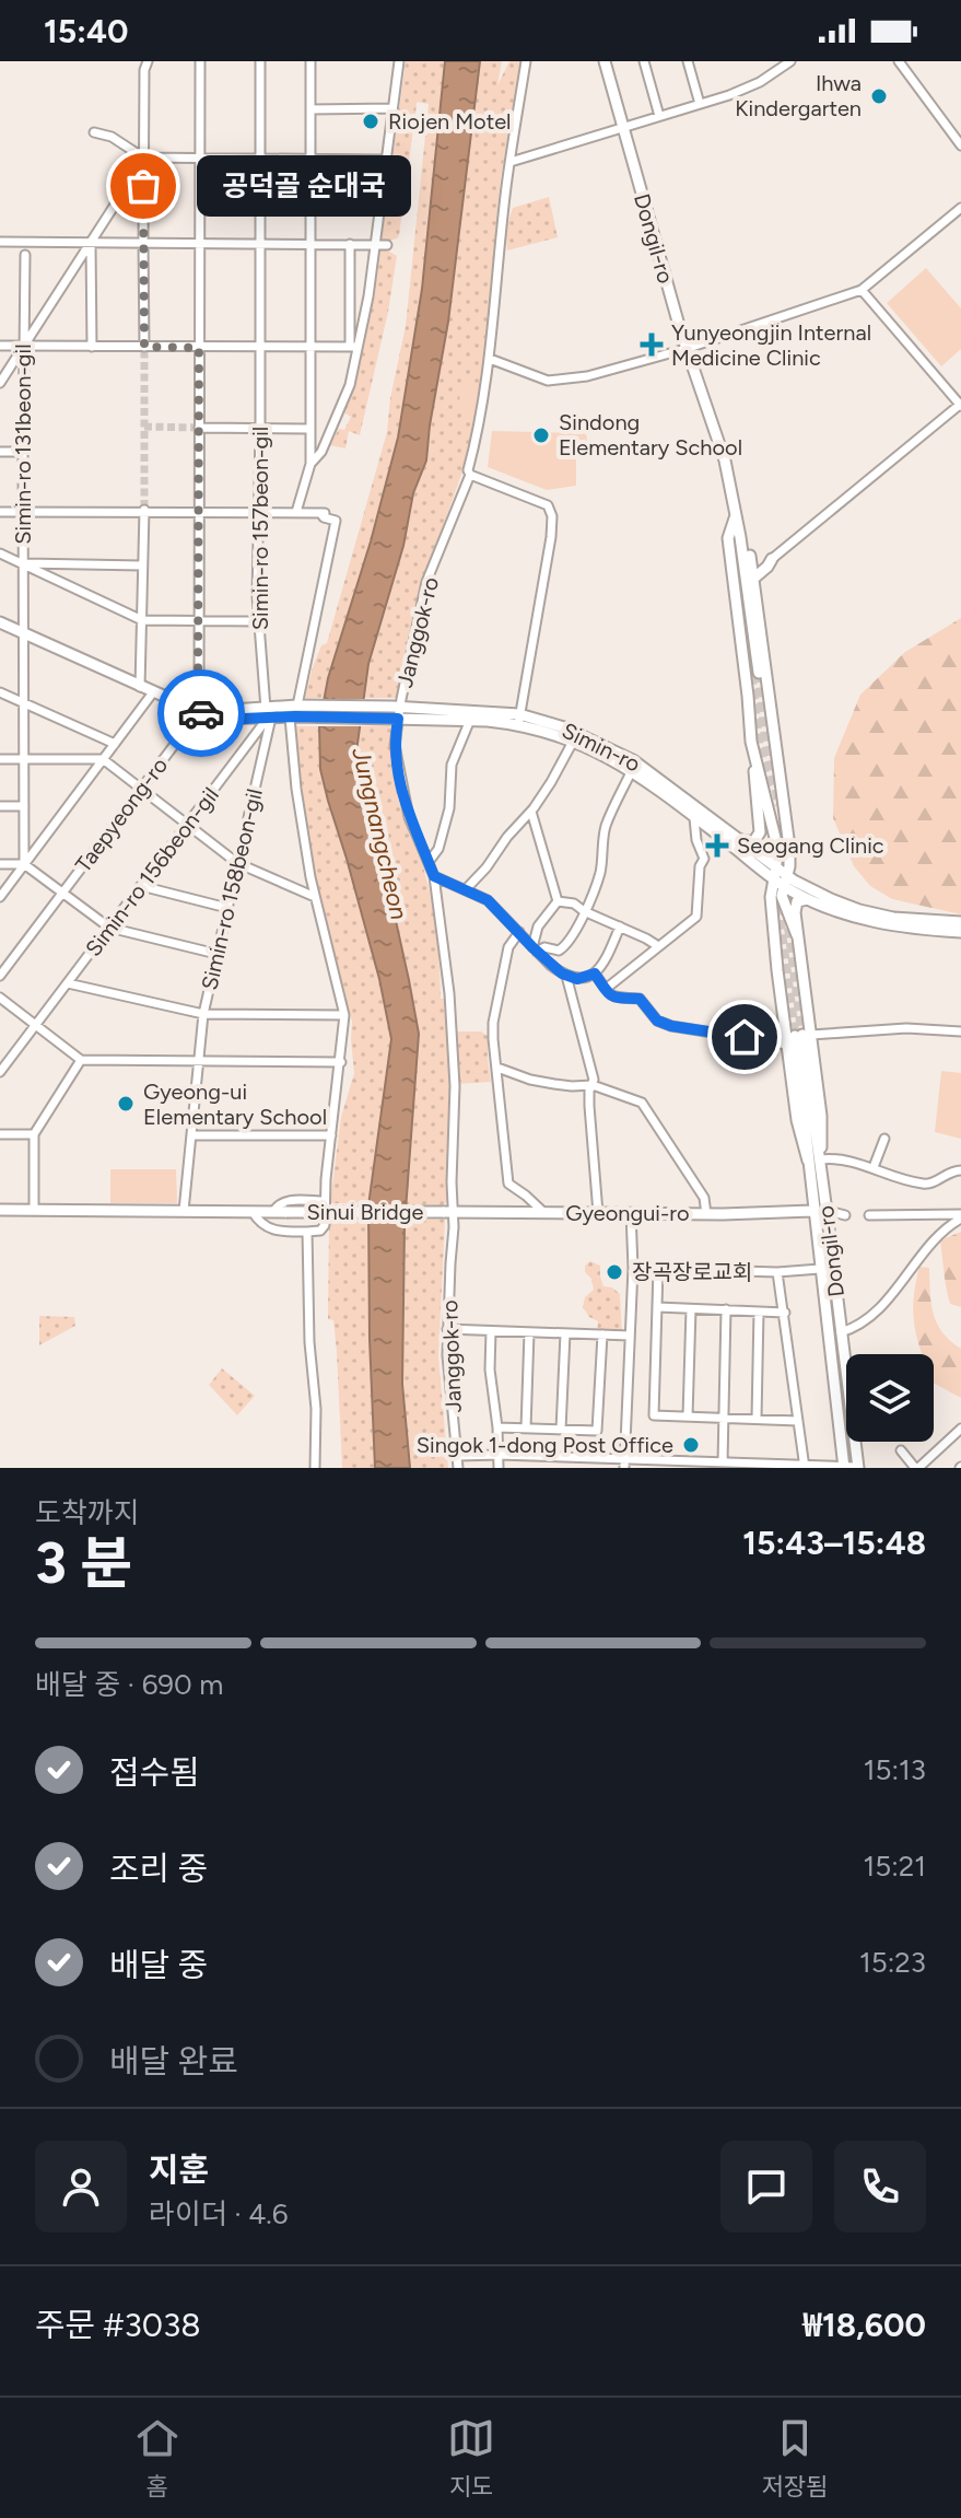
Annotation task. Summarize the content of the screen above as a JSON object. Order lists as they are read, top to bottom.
{
  "streets": {
    "street": [
      "Dongil-ro",
      "Simin-ro 131beon-gil",
      "Simin-ro 157beon-gil",
      "Janggok-ro",
      "Simin-ro",
      "Taepyeong-ro",
      "Simin-ro 156beon-gil",
      "Simin-ro 158beon-gil",
      "Sinui Bridge",
      "Gyeongui-ro"
    ]
  },
  "crossings": [
    ["Dongil-ro", "Gyeongui-ro"],
    ["Simin-ro 157beon-gil", "Simin-ro 156beon-gil"],
    ["Simin-ro 157beon-gil", "Simin-ro 158beon-gil"],
    ["Janggok-ro", "Simin-ro"],
    ["Janggok-ro", "Sinui Bridge"],
    ["Janggok-ro", "Gyeongui-ro"],
    ["Simin-ro 156beon-gil", "Simin-ro 158beon-gil"],
    ["Sinui Bridge", "Gyeongui-ro"]
  ],
  "water": ["Jungnangcheon"],
  "places": {
    "other": [
      "Ihwa Kindergarten",
      "Riojen Motel",
      "공덕골 순대국",
      "Sindong Elementary School",
      "Gyeong-ui Elementary School",
      "장곡장로교회",
      "Singok 1-dong Post Office"
    ],
    "health": ["Yunyeongjin Internal Medicine Clinic", "Seogang Clinic"]
  },
  "page": {
    "status": "15:40",
    "bubble": "공덕골 순대국",
    "heading": ["3 분", "도착까지", "15:43–15:48"],
    "panel": [
      "지훈",
      "라이더 · 4.6",
      "주문 #3038",
      "₩18,600"
    ],
    "bar": "배달 중 · 690 m",
    "list": [
      ["접수됨", "15:13"],
      ["조리 중", "15:21"],
      ["배달 중", "15:23"],
      "배달 완료"
    ],
    "tabs": ["홈", "지도", "저장됨"]
  }
}
